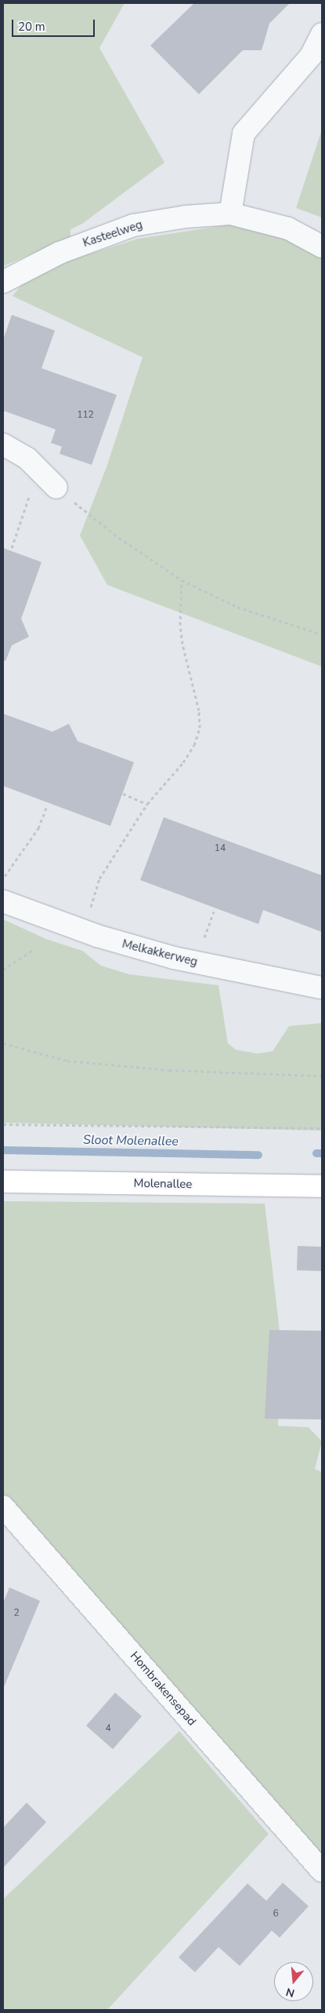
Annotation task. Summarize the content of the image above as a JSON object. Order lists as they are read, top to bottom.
{
  "streets": {
    "main road": ["Molenallee"],
    "street": ["Kasteelweg", "Melkakkerweg", "Hombrakensepad"]
  },
  "water": ["Sloot Molenallee"],
  "house_numbers": [
    "112",
    "14",
    "2",
    "4",
    "6"
  ],
  "scale_bar": "20 m",
  "north": "bottom"
}
